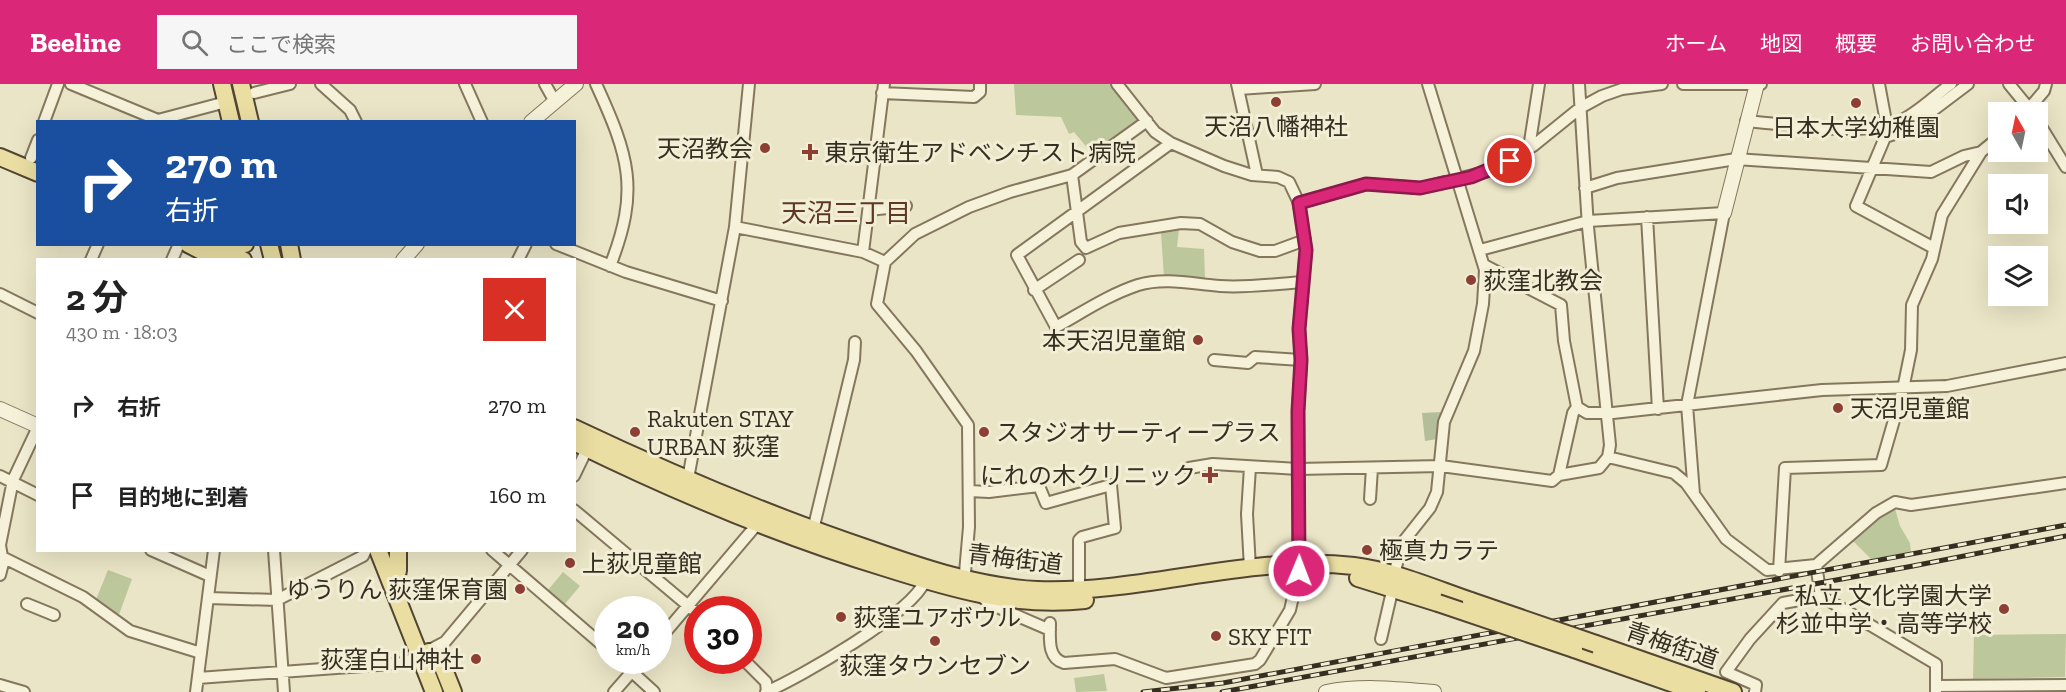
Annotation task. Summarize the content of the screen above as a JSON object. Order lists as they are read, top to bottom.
{
  "streets": {
    "main road": ["青梅街道"]
  },
  "districts": ["天沼三丁目"],
  "places": {
    "other": [
      "天沼八幡神社",
      "日本大学幼稚園",
      "天沼教会",
      "荻窪北教会",
      "本天沼児童館",
      "天沼児童館",
      "Rakuten STAY URBAN 荻窪",
      "スタジオサーティープラス",
      "極真カラテ",
      "上荻児童館",
      "ゆうりん 荻窪保育園",
      "私立 文化学園大学 杉並中学・高等学校",
      "荻窪ユアボウル",
      "SKY FIT",
      "荻窪タウンセブン",
      "荻窪白山神社"
    ],
    "health": ["東京衛生アドベンチスト病院", "にれの木クリニック"]
  },
  "north": "top",
  "page": {
    "header": "Beeline",
    "search": "ここで検索",
    "nav": [
      "ホーム",
      "地図",
      "概要",
      "お問い合わせ"
    ],
    "turn": ["270 m", "右折"],
    "heading": ["2 分", "430 m · 18:03"],
    "list": [
      {
        "name": "右折",
        "value": "270 m"
      },
      {
        "name": "目的地に到着",
        "value": "160 m"
      }
    ],
    "speed": "20 km/h",
    "limit": "30"
  }
}
